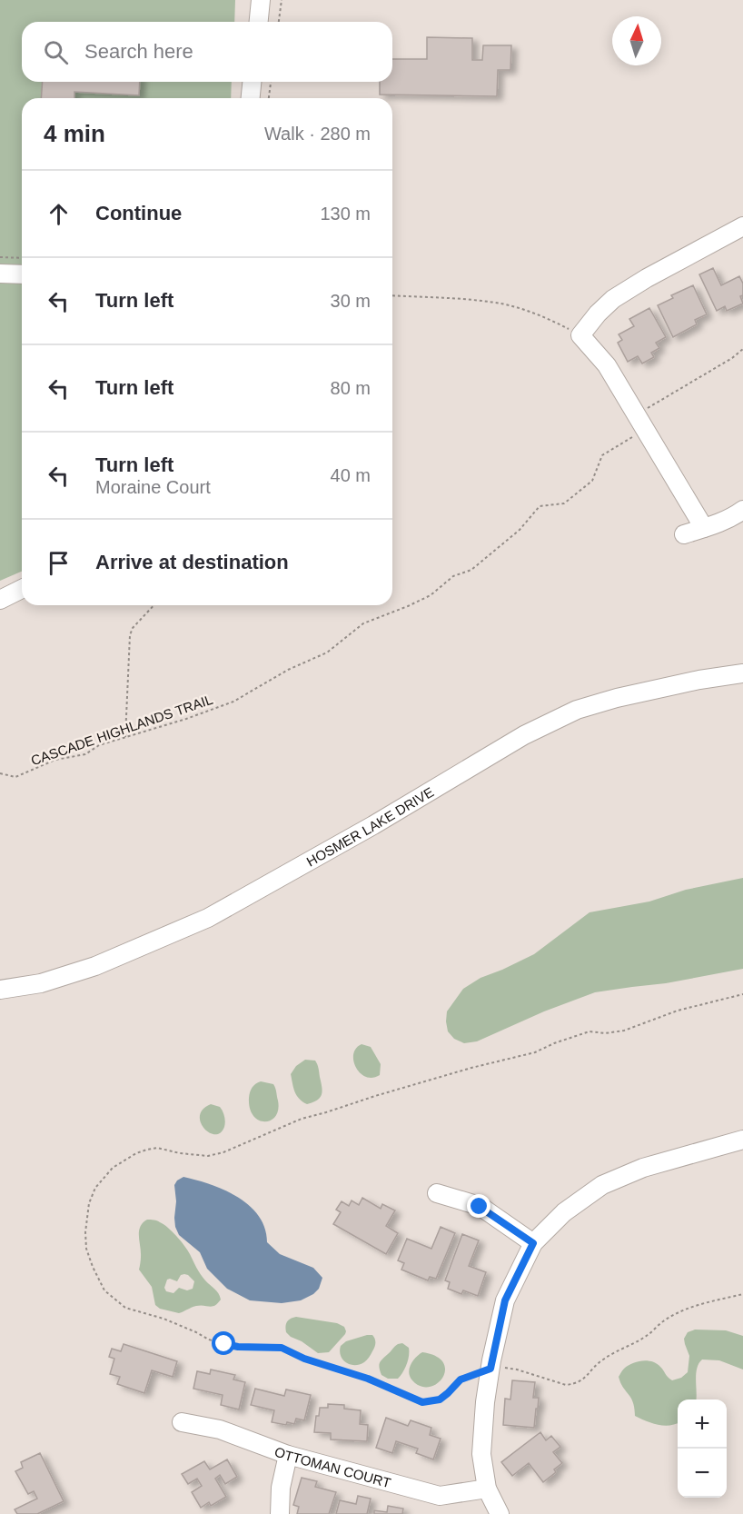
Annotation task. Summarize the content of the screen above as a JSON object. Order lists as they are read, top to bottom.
{
  "streets": {
    "street": ["HOSMER LAKE DRIVE", "OTTOMAN COURT"],
    "path": ["CASCADE HIGHLANDS TRAIL"]
  },
  "north": "top",
  "page": {
    "search": "Search here",
    "heading": ["4 min", "Walk · 280 m"],
    "list": [
      ["Continue", "130 m"],
      ["Turn left", "30 m"],
      ["Turn left", "80 m"],
      ["Turn left", "Moraine Court", "40 m"],
      "Arrive at destination"
    ],
    "map_buttons": ["+", "−"]
  }
}
